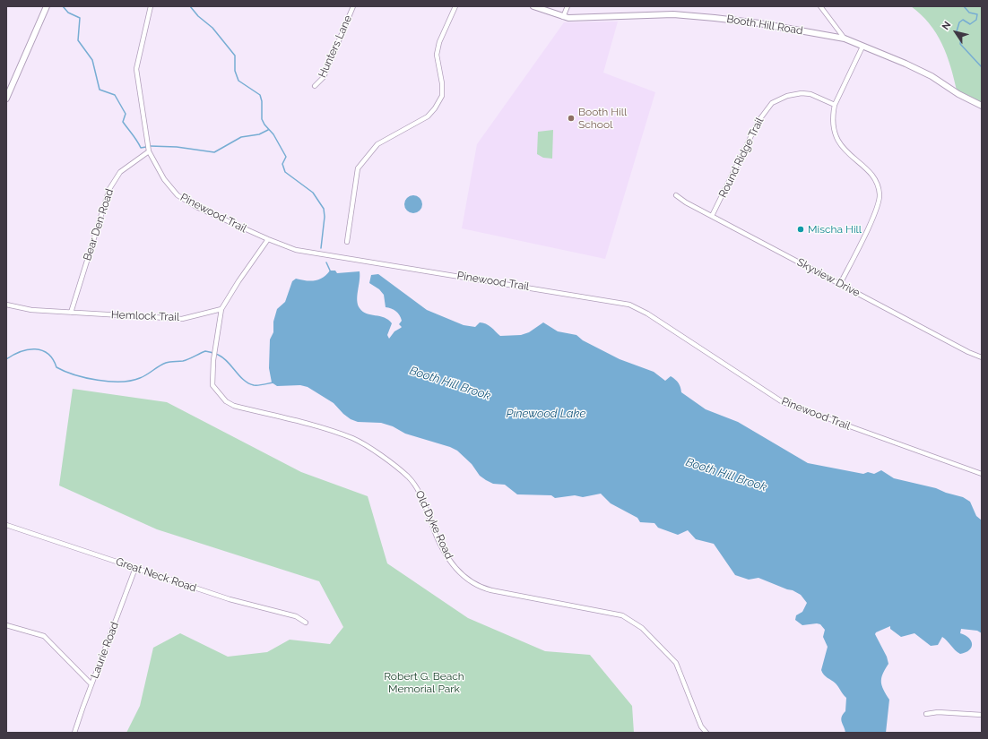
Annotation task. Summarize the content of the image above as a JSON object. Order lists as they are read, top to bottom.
{
  "streets": {
    "street": [
      "Booth Hill Road",
      "Hunters Lane",
      "Round Ridge Trail",
      "Pinewood Trail",
      "Bear Den Road",
      "Skyview Drive",
      "Hemlock Trail",
      "Old Dyke Road",
      "Great Neck Road",
      "Laurie Road"
    ]
  },
  "crossings": [
    ["Round Ridge Trail", "Skyview Drive"],
    ["Pinewood Trail", "Bear Den Road"],
    ["Bear Den Road", "Hemlock Trail"],
    ["Hemlock Trail", "Old Dyke Road"],
    ["Great Neck Road", "Laurie Road"]
  ],
  "water": ["Booth Hill Brook", "Pinewood Lake"],
  "parks": ["Robert G. Beach Memorial Park"],
  "places": ["Booth Hill School", "Mischa Hill"],
  "north": "top left"
}
